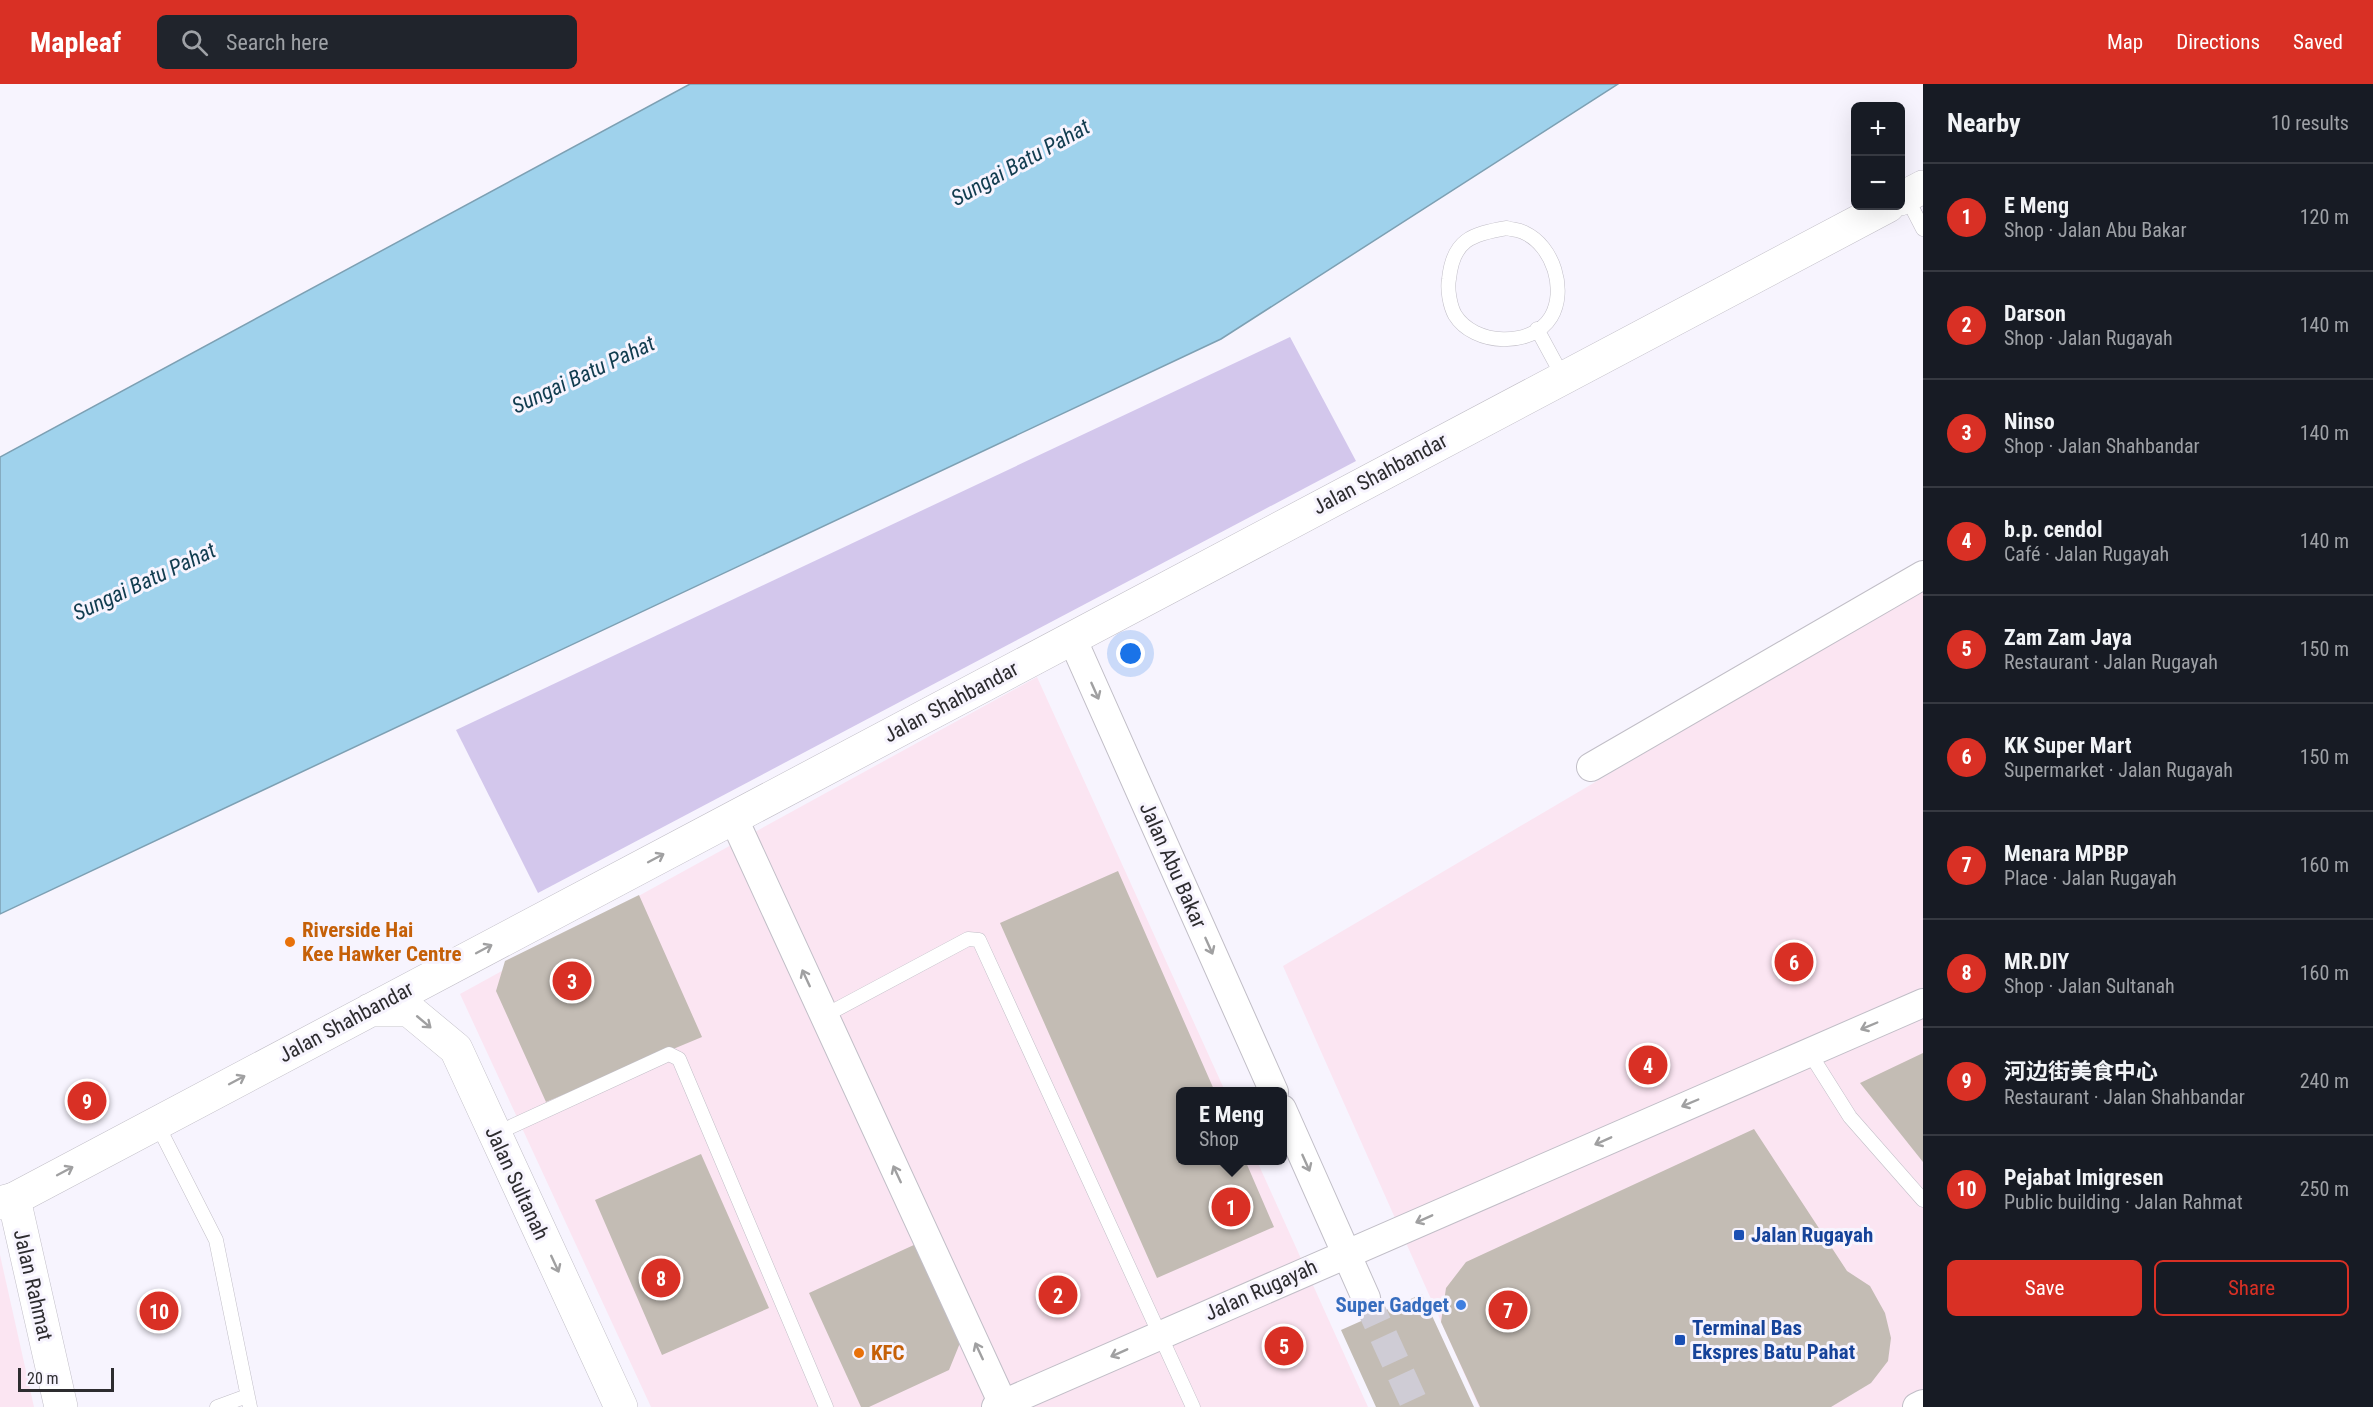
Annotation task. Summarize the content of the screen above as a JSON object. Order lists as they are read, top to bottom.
{
  "streets": {
    "street": [
      "Jalan Shahbandar",
      "Jalan Abu Bakar",
      "Jalan Sultanah",
      "Jalan Rahmat",
      "Jalan Rugayah"
    ]
  },
  "crossings": [
    ["Jalan Shahbandar", "Jalan Abu Bakar"],
    ["Jalan Shahbandar", "Jalan Sultanah"],
    ["Jalan Shahbandar", "Jalan Rahmat"]
  ],
  "one_way": [
    "Jalan Shahbandar",
    "Jalan Abu Bakar",
    "Jalan Sultanah",
    "Jalan Rugayah"
  ],
  "water": ["Sungai Batu Pahat"],
  "places": {
    "other": ["Riverside Hai Kee Hawker Centre", "Super Gadget", "KFC"],
    "transit": ["Jalan Rugayah", "Terminal Bas Ekspres Batu Pahat"]
  },
  "scale_bar": "20 m",
  "page": {
    "header": "Mapleaf",
    "search": "Search here",
    "nav": ["Map", "Directions", "Saved"],
    "heading": ["Nearby", "10 results"],
    "map_buttons": ["+", "−"],
    "list": [
      {
        "mark": "1",
        "name": "E Meng",
        "note": "Shop · Jalan Abu Bakar",
        "value": "120 m"
      },
      {
        "mark": "2",
        "name": "Darson",
        "note": "Shop · Jalan Rugayah",
        "value": "140 m"
      },
      {
        "mark": "3",
        "name": "Ninso",
        "note": "Shop · Jalan Shahbandar",
        "value": "140 m"
      },
      {
        "mark": "4",
        "name": "b.p. cendol",
        "note": "Café · Jalan Rugayah",
        "value": "140 m"
      },
      {
        "mark": "5",
        "name": "Zam Zam Jaya",
        "note": "Restaurant · Jalan Rugayah",
        "value": "150 m"
      },
      {
        "mark": "6",
        "name": "KK Super Mart",
        "note": "Supermarket · Jalan Rugayah",
        "value": "150 m"
      },
      {
        "mark": "7",
        "name": "Menara MPBP",
        "note": "Place · Jalan Rugayah",
        "value": "160 m"
      },
      {
        "mark": "8",
        "name": "MR.DIY",
        "note": "Shop · Jalan Sultanah",
        "value": "160 m"
      },
      {
        "mark": "9",
        "name": "河边街美食中心",
        "note": "Restaurant · Jalan Shahbandar",
        "value": "240 m"
      },
      {
        "mark": "10",
        "name": "Pejabat Imigresen",
        "note": "Public building · Jalan Rahmat",
        "value": "250 m"
      }
    ],
    "pins": [
      "6",
      "3",
      "4",
      "9",
      "1",
      "8",
      "2",
      "7",
      "10",
      "5"
    ],
    "popup": ["E Meng", "Shop"],
    "buttons": ["Save", "Share"],
    "scale": "20 m"
  }
}
